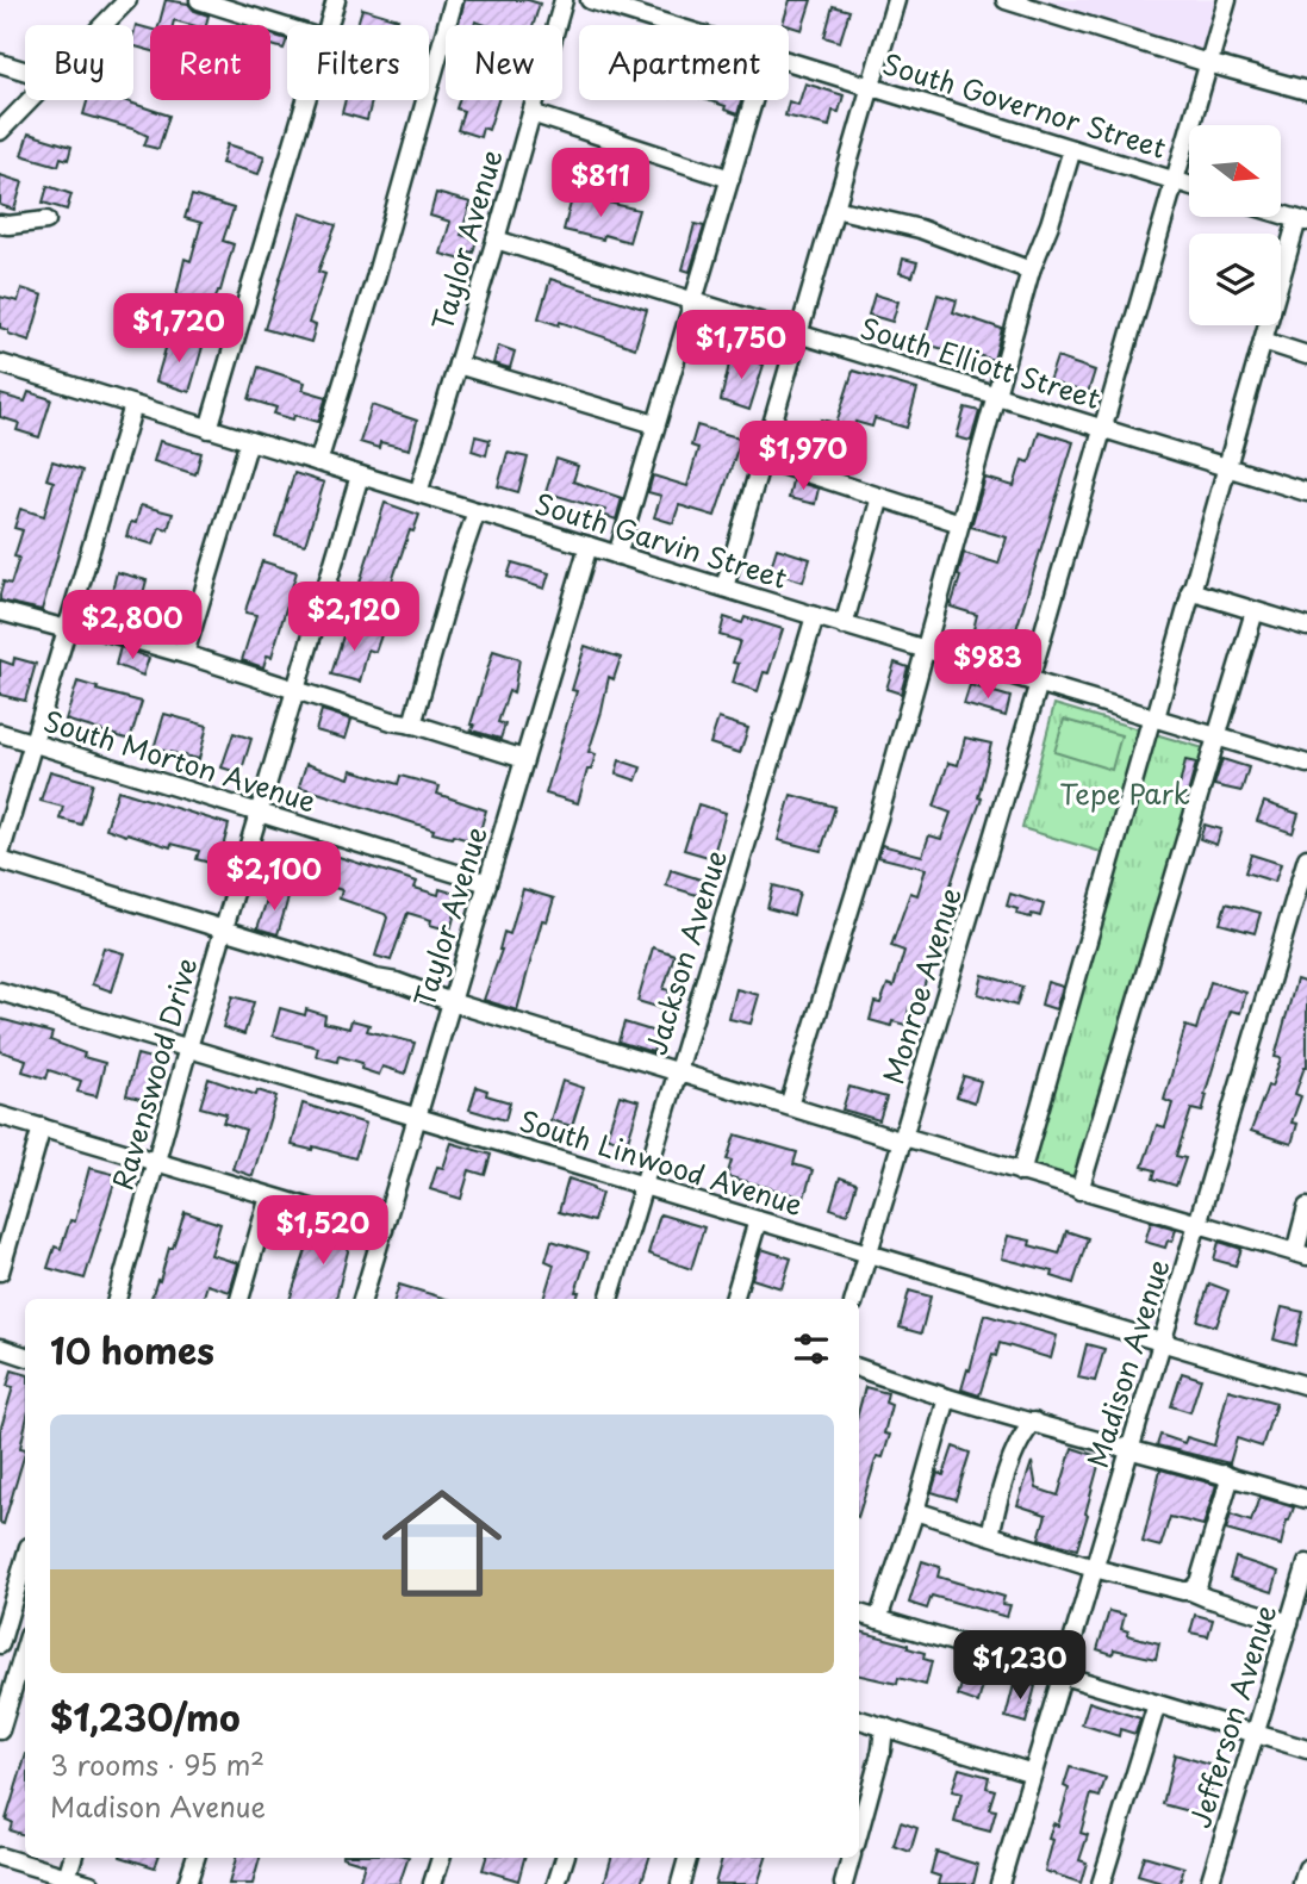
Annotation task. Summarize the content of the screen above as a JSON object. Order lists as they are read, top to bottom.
{
  "streets": {
    "street": [
      "South Governor Street",
      "Taylor Avenue",
      "South Elliott Street",
      "South Garvin Street",
      "South Morton Avenue",
      "Jackson Avenue",
      "Monroe Avenue",
      "Ravenswood Drive",
      "South Linwood Avenue",
      "Madison Avenue",
      "Jefferson Avenue"
    ]
  },
  "crossings": [
    ["South Governor Street", "Monroe Avenue"],
    ["Taylor Avenue", "South Elliott Street"],
    ["Taylor Avenue", "South Garvin Street"],
    ["Taylor Avenue", "South Morton Avenue"],
    ["Taylor Avenue", "South Linwood Avenue"],
    ["South Elliott Street", "Monroe Avenue"],
    ["South Garvin Street", "Jackson Avenue"],
    ["South Garvin Street", "Monroe Avenue"],
    ["South Garvin Street", "Ravenswood Drive"],
    ["South Morton Avenue", "Ravenswood Drive"],
    ["Jackson Avenue", "South Linwood Avenue"],
    ["Monroe Avenue", "South Linwood Avenue"],
    ["Ravenswood Drive", "South Linwood Avenue"],
    ["South Linwood Avenue", "Madison Avenue"]
  ],
  "parks": ["Tepe Park"],
  "north": "right",
  "page": {
    "chip": [
      "Buy",
      "Rent",
      "Filters",
      "New",
      "Apartment"
    ],
    "price": [
      "$811",
      "$1,720",
      "$1,750",
      "$1,970",
      "$2,120",
      "$2,800",
      "$983",
      "$2,100",
      "$1,520",
      "$1,230"
    ],
    "heading": "10 homes",
    "list": [
      {
        "name": "$1,230/mo",
        "note": "3 rooms · 95 m² · Madison Avenue"
      }
    ]
  }
}
